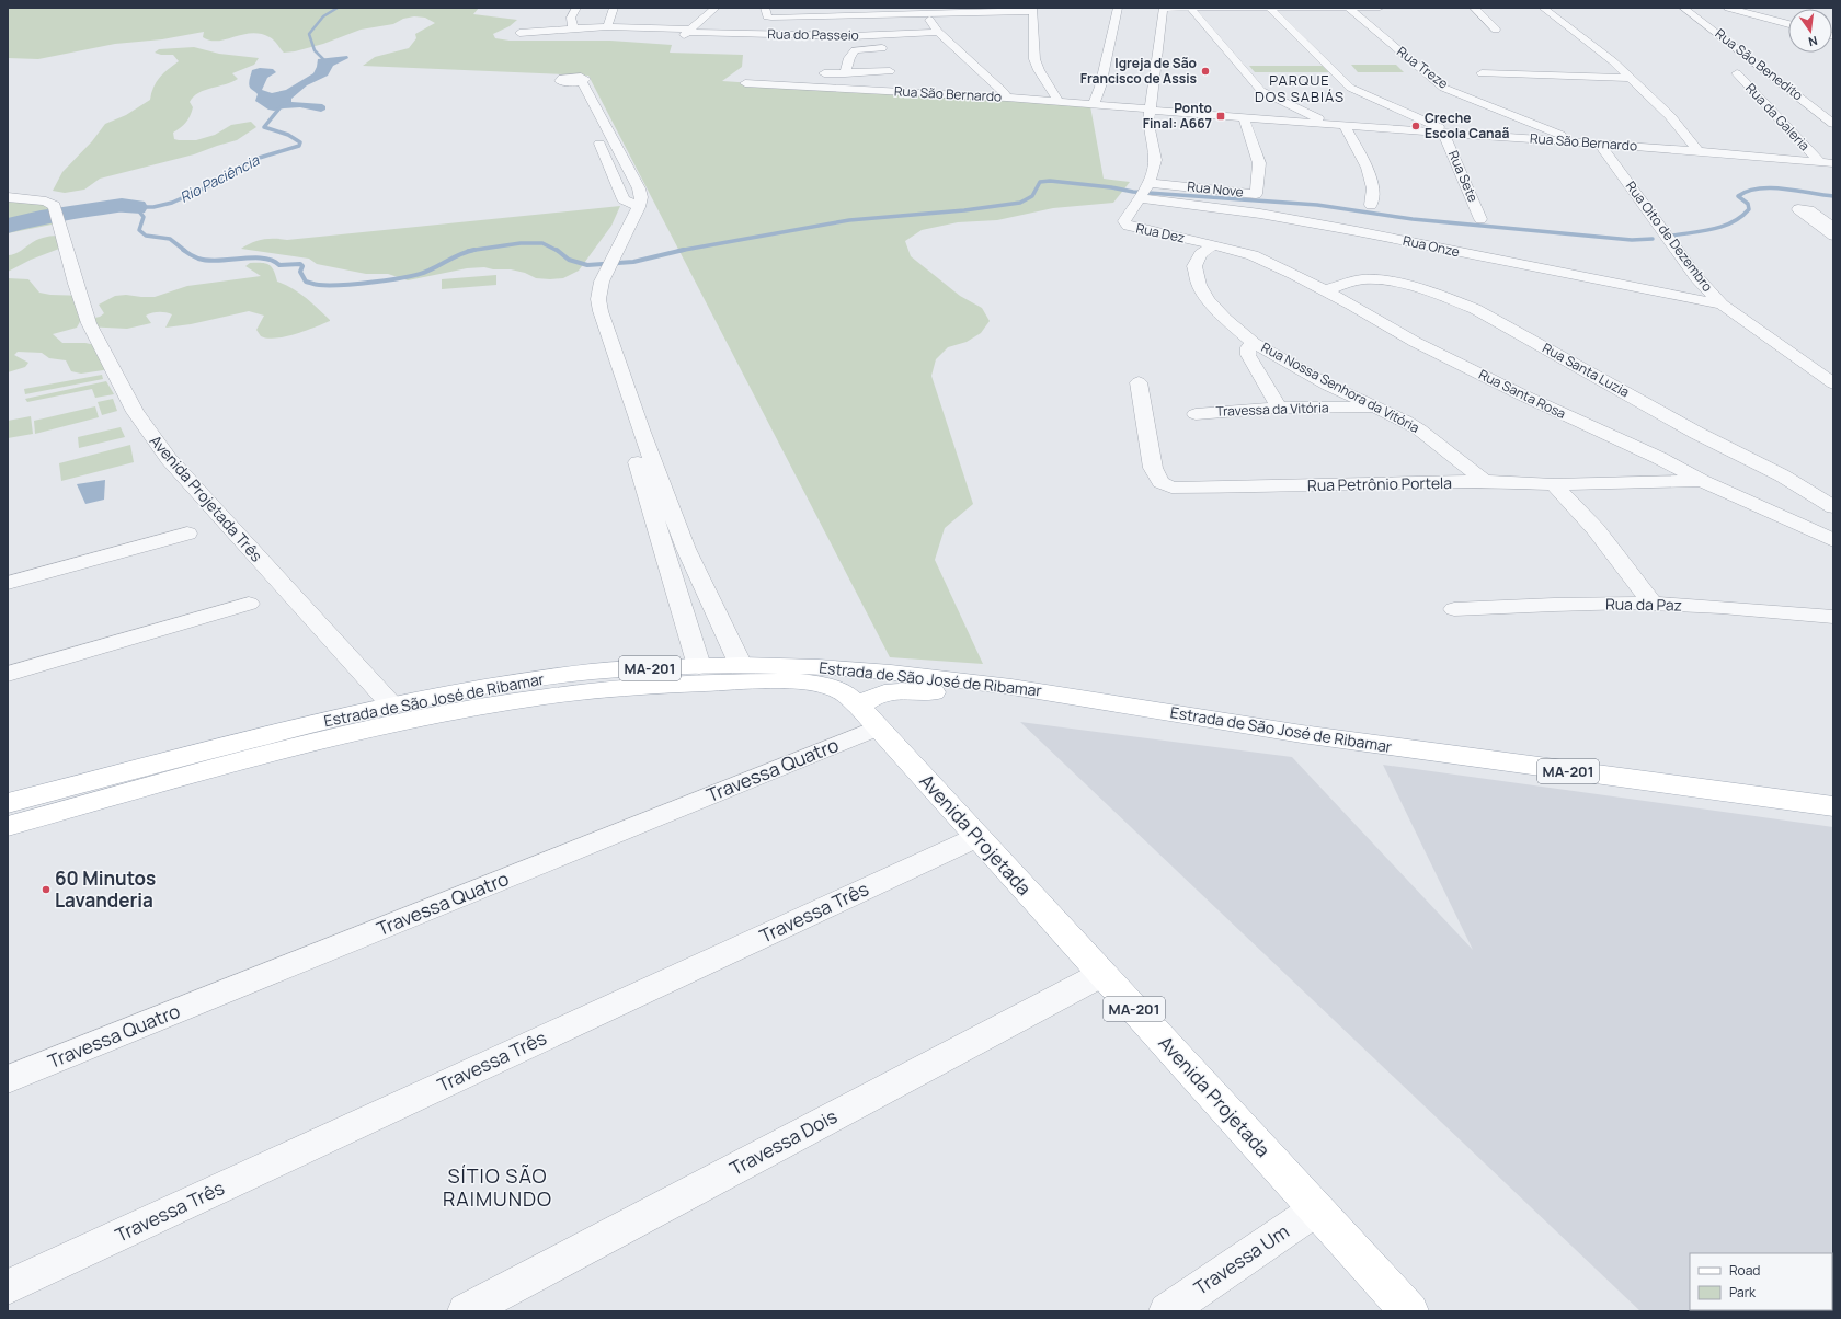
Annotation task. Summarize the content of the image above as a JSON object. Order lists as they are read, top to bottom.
{
  "streets": {
    "main road": ["MA-201", "Estrada de São José de Ribamar", "Avenida Projetada"],
    "street": [
      "Rua do Passeio",
      "Rua São Benedito",
      "Rua Treze",
      "Rua São Bernardo",
      "Rua da Galeria",
      "Rua Sete",
      "Rua Nove",
      "Rua Dez",
      "Rua Oito de Dezembro",
      "Rua Onze",
      "Rua Santa Luzia",
      "Rua Nossa Senhora da Vitória",
      "Rua Santa Rosa",
      "Travessa da Vitória",
      "Rua Petrônio Portela",
      "Avenida Projetada Três",
      "Rua da Paz",
      "Travessa Quatro",
      "Travessa Três",
      "Travessa Dois",
      "Travessa Um"
    ]
  },
  "crossings": [
    ["Rua Treze", "Rua São Bernardo"],
    ["Rua São Bernardo", "Rua da Galeria"],
    ["Rua São Bernardo", "Rua Sete"],
    ["Rua São Bernardo", "Rua Nove"],
    ["Rua São Bernardo", "Rua Dez"],
    ["Rua São Bernardo", "Rua Oito de Dezembro"],
    ["Rua Nove", "Rua Dez"],
    ["Rua Nove", "Rua Onze"],
    ["Rua Dez", "Rua Onze"],
    ["Rua Dez", "Rua Nossa Senhora da Vitória"],
    ["Rua Dez", "Rua Santa Rosa"],
    ["Rua Oito de Dezembro", "Rua Onze"],
    ["Rua Santa Luzia", "Rua Santa Rosa"],
    ["Rua Nossa Senhora da Vitória", "Rua Santa Rosa"],
    ["Rua Nossa Senhora da Vitória", "Travessa da Vitória"],
    ["Rua Nossa Senhora da Vitória", "Rua Petrônio Portela"],
    ["Rua Santa Rosa", "Rua Petrônio Portela"],
    ["Avenida Projetada Três", "Estrada de São José de Ribamar"],
    ["Estrada de São José de Ribamar", "Travessa Quatro"],
    ["Estrada de São José de Ribamar", "Avenida Projetada"],
    ["Travessa Quatro", "Avenida Projetada"],
    ["Avenida Projetada", "Travessa Três"],
    ["Avenida Projetada", "Travessa Dois"],
    ["Avenida Projetada", "Travessa Um"]
  ],
  "districts": ["PARQUE DOS SABIÁS", "SÍTIO SÃO RAIMUNDO"],
  "water": ["Rio Paciência"],
  "places": {
    "other": ["Igreja de São Francisco de Assis", "Creche Escola Canaã", "60 Minutos Lavanderia"],
    "transit": ["Ponto Final: A667"]
  },
  "legend": ["Road", "Park"],
  "north": "bottom"
}
